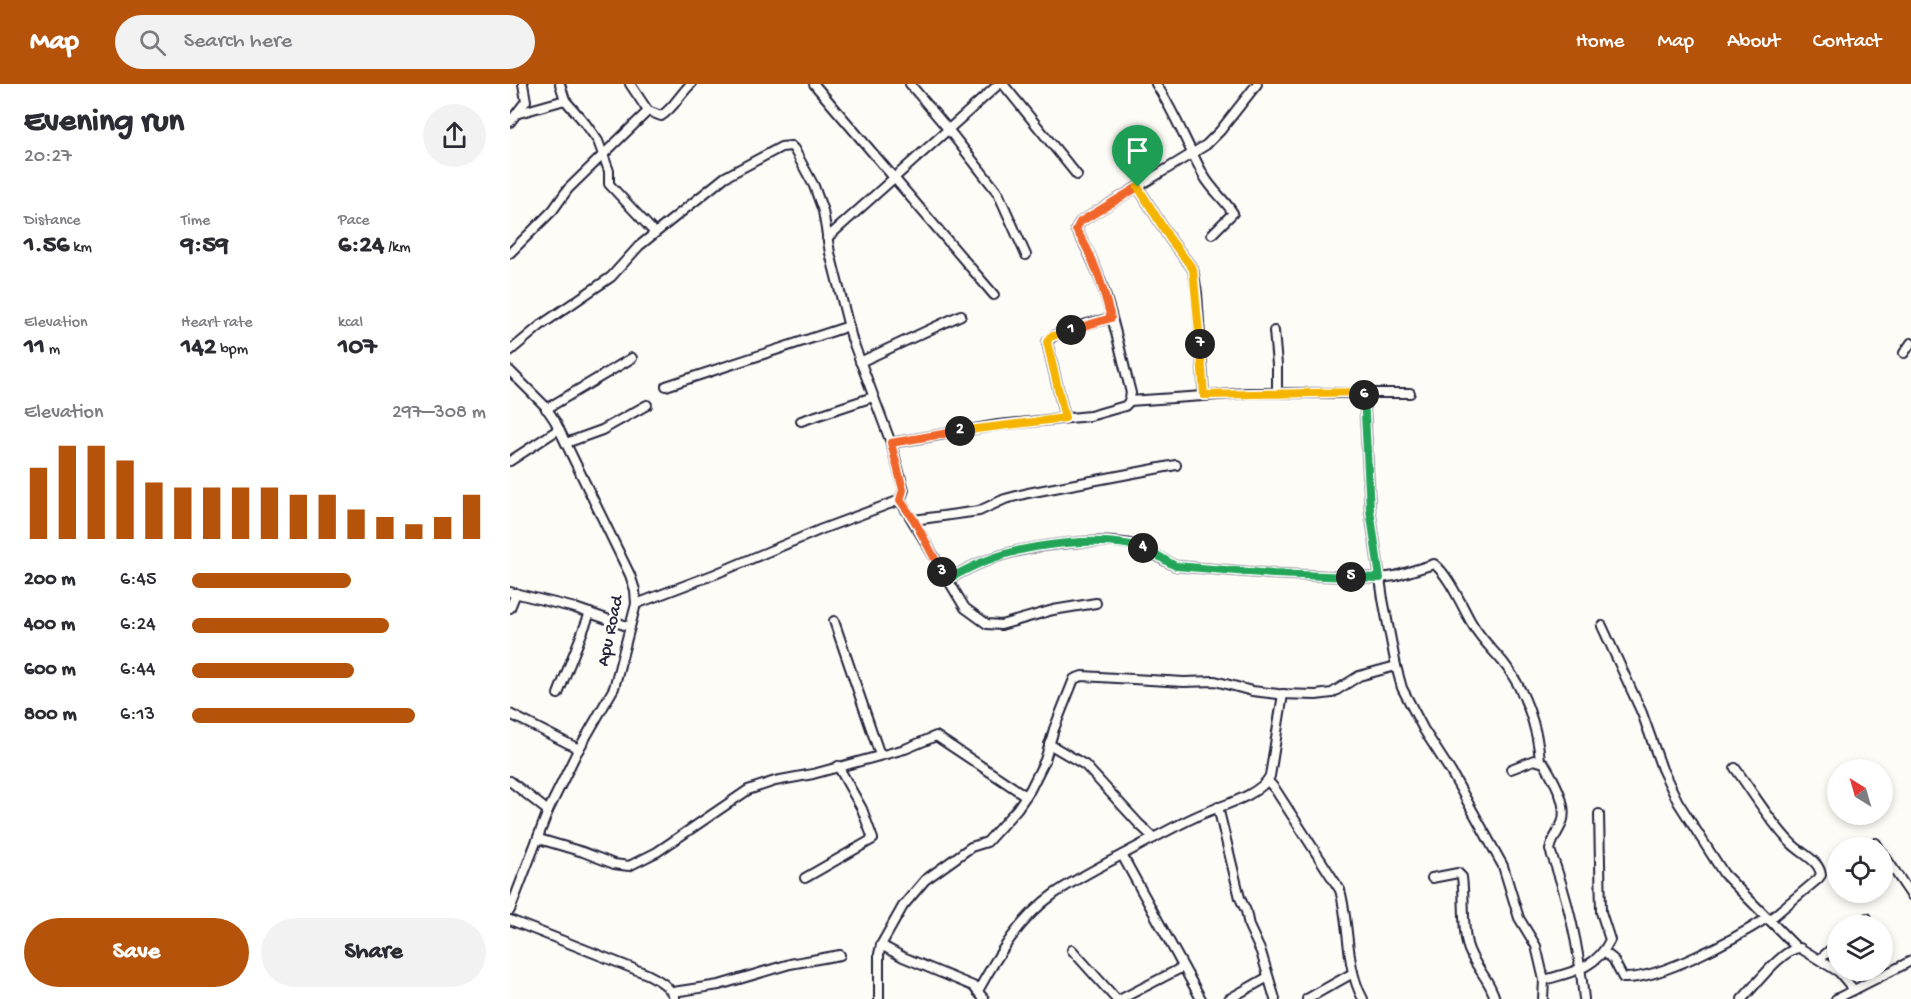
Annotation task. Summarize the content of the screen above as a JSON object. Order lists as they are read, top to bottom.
{
  "streets": {
    "street": ["Apu Road"]
  },
  "north": "top left",
  "page": {
    "header": "Map",
    "search": "Search here",
    "nav": [
      "Home",
      "Map",
      "About",
      "Contact"
    ],
    "heading": ["Evening run", "20:27"],
    "stats": [
      ["Distance", "1.56 km"],
      ["Time", "9:59"],
      ["Pace", "6:24 /km"],
      ["Elevation", "11 m"],
      ["Heart rate", "142 bpm"],
      ["kcal", "107"]
    ],
    "pins": [
      "1",
      "7",
      "6",
      "2",
      "4",
      "3",
      "5"
    ],
    "chart": ["Elevation", "297–308 m"],
    "list": [
      {
        "name": "200 m",
        "note": "6:45"
      },
      {
        "name": "400 m",
        "note": "6:24"
      },
      {
        "name": "600 m",
        "note": "6:44"
      },
      {
        "name": "800 m",
        "note": "6:13"
      }
    ],
    "buttons": ["Save", "Share"]
  }
}
